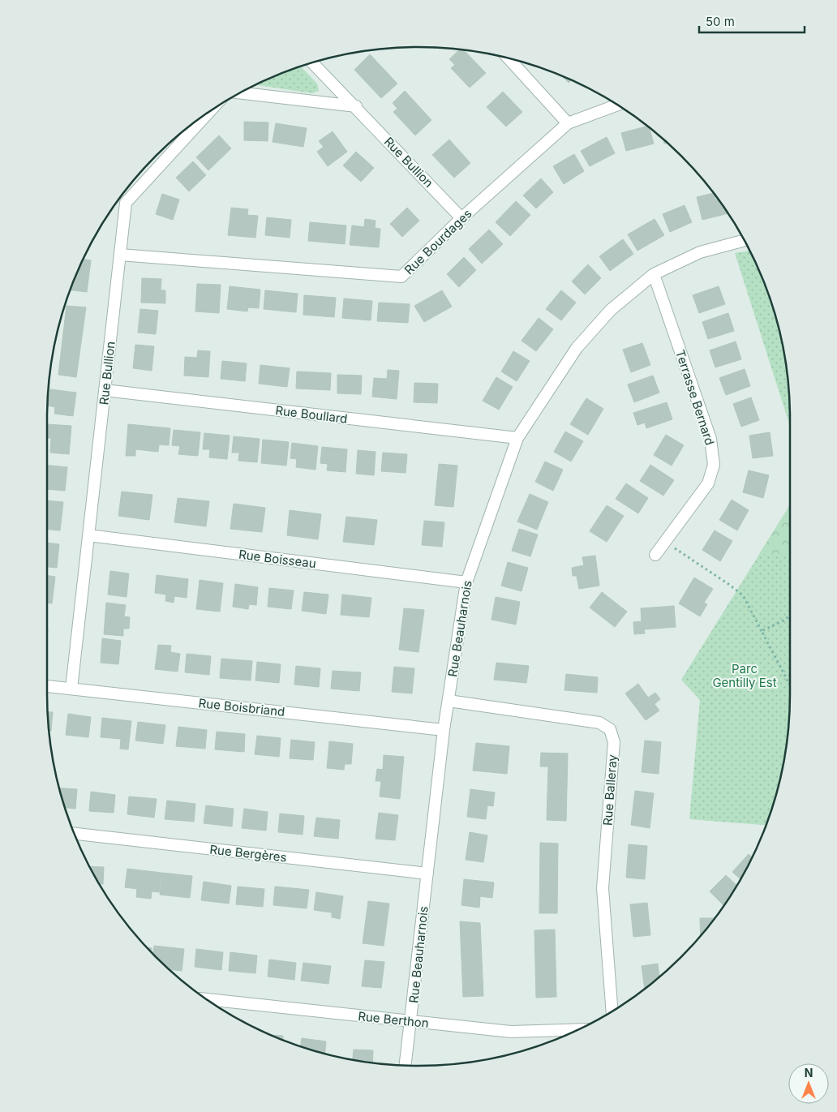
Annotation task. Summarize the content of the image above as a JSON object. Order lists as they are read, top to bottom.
{
  "streets": {
    "street": [
      "Rue Bullion",
      "Rue Bourdages",
      "Terrasse Bernard",
      "Rue Boullard",
      "Rue Boisseau",
      "Rue Beauharnois",
      "Rue Boisbriand",
      "Rue Balleray",
      "Rue Bergères",
      "Rue Berthon"
    ]
  },
  "crossings": [
    ["Rue Bullion", "Rue Bourdages"],
    ["Rue Bullion", "Rue Boullard"],
    ["Rue Bullion", "Rue Boisseau"],
    ["Rue Bullion", "Rue Boisbriand"],
    ["Terrasse Bernard", "Rue Beauharnois"],
    ["Rue Boullard", "Rue Beauharnois"],
    ["Rue Boisseau", "Rue Beauharnois"],
    ["Rue Beauharnois", "Rue Boisbriand"],
    ["Rue Beauharnois", "Rue Balleray"],
    ["Rue Beauharnois", "Rue Bergères"],
    ["Rue Beauharnois", "Rue Berthon"]
  ],
  "parks": ["Parc Gentilly Est"],
  "scale_bar": "50 m",
  "north": "top"
}
